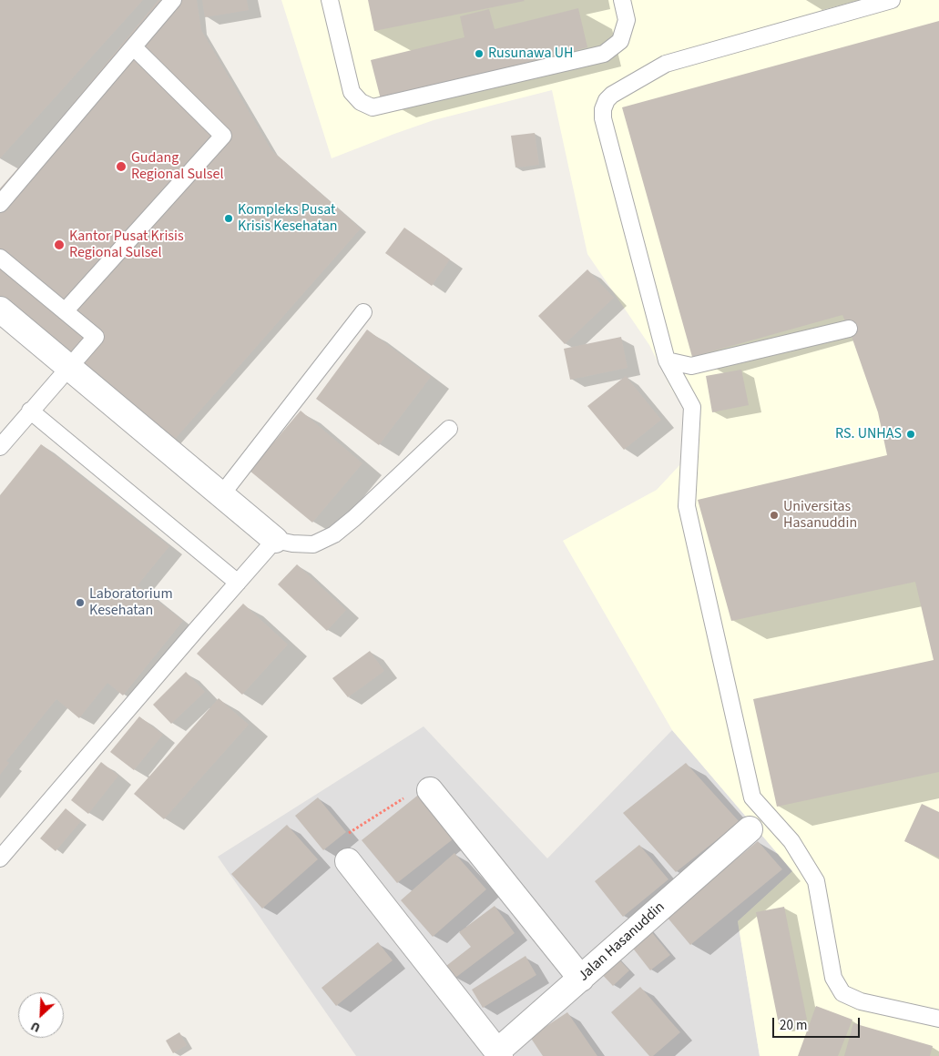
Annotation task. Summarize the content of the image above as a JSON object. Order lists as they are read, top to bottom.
{
  "streets": {
    "street": ["Jalan Hasanuddin"]
  },
  "places": [
    "Rusunawa UH",
    "Gudang Regional Sulsel",
    "Kompleks Pusat Krisis Kesehatan",
    "Kantor Pusat Krisis Regional Sulsel",
    "RS. UNHAS",
    "Universitas Hasanuddin",
    "Laboratorium Kesehatan"
  ],
  "scale_bar": "20 m",
  "north": "bottom left"
}
